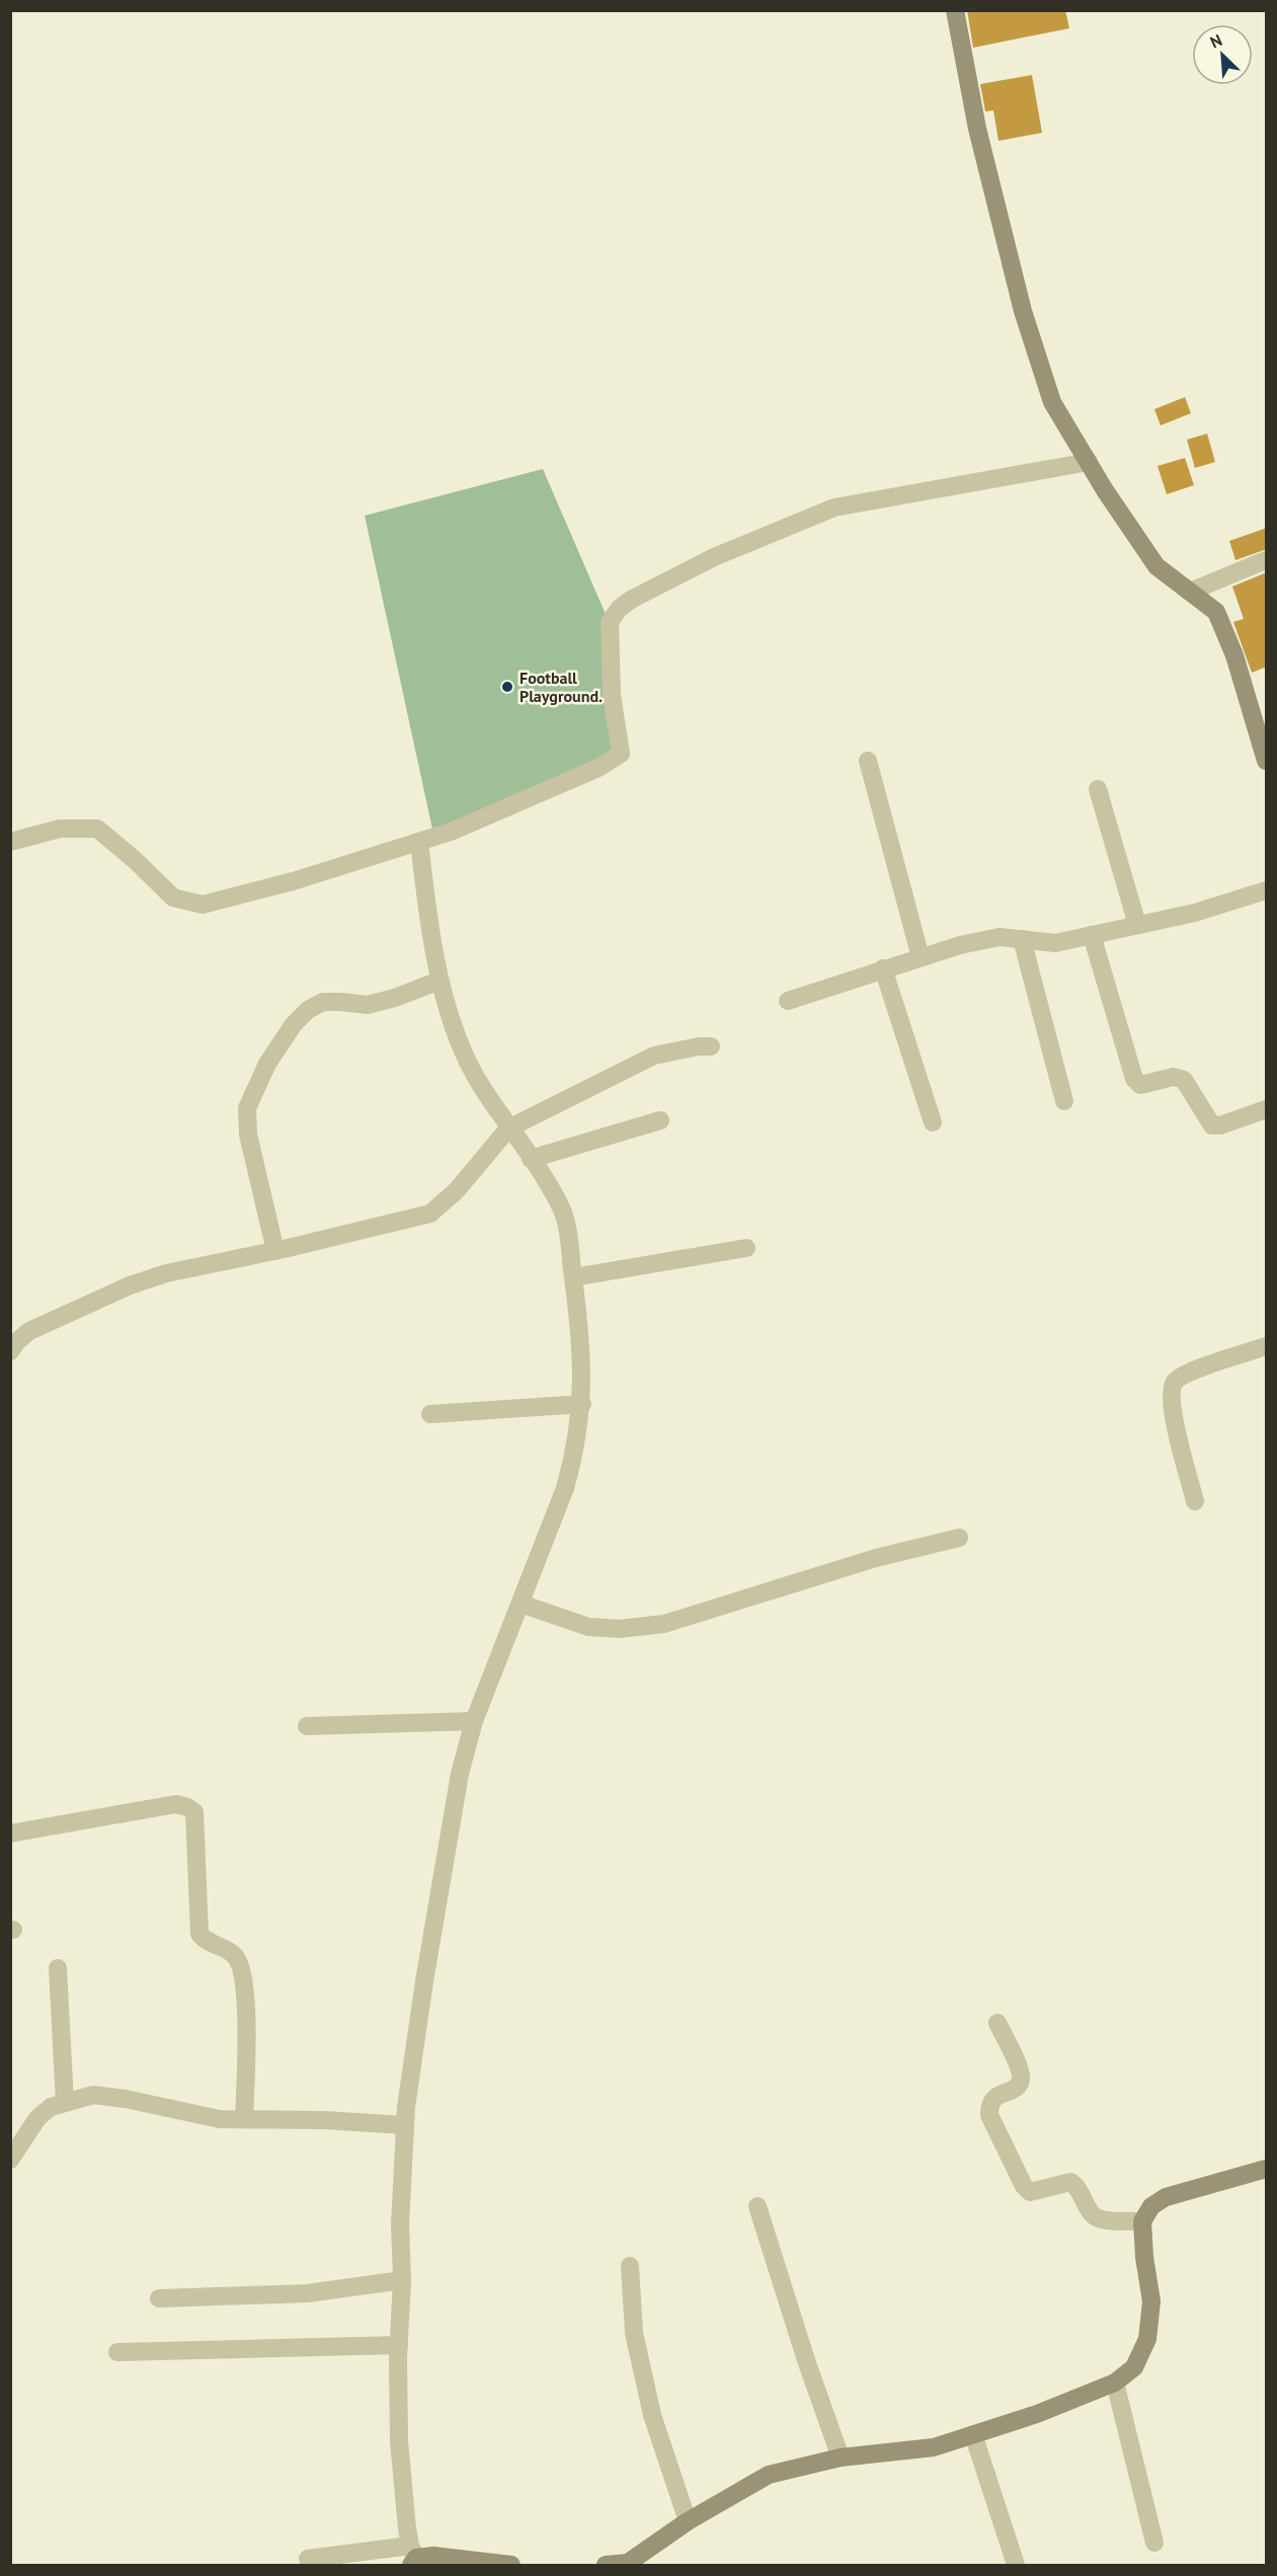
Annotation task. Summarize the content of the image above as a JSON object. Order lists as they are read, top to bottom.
{
  "places": ["Football Playground."],
  "north": "top left"
}
